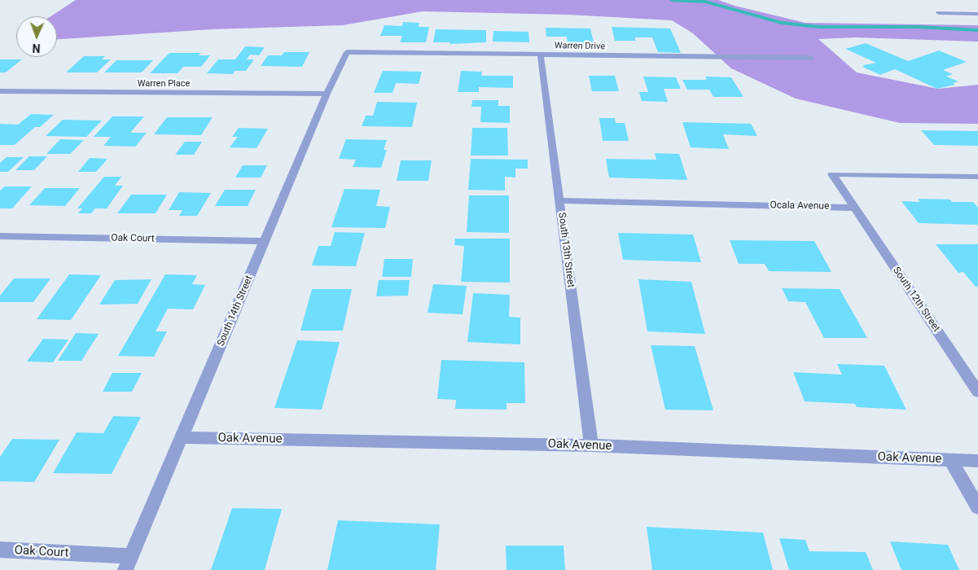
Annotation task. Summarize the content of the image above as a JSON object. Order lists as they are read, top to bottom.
{
  "streets": {
    "street": [
      "Warren Drive",
      "Warren Place",
      "Ocala Avenue",
      "Oak Court",
      "South 13th Street",
      "South 12th Street",
      "South 14th Street",
      "Oak Avenue"
    ]
  },
  "crossings": [
    ["Warren Drive", "South 13th Street"],
    ["Warren Drive", "South 14th Street"],
    ["Warren Place", "South 14th Street"],
    ["Ocala Avenue", "South 13th Street"],
    ["Ocala Avenue", "South 12th Street"],
    ["Oak Court", "South 14th Street"],
    ["South 13th Street", "Oak Avenue"],
    ["South 14th Street", "Oak Avenue"]
  ],
  "north": "bottom"
}
